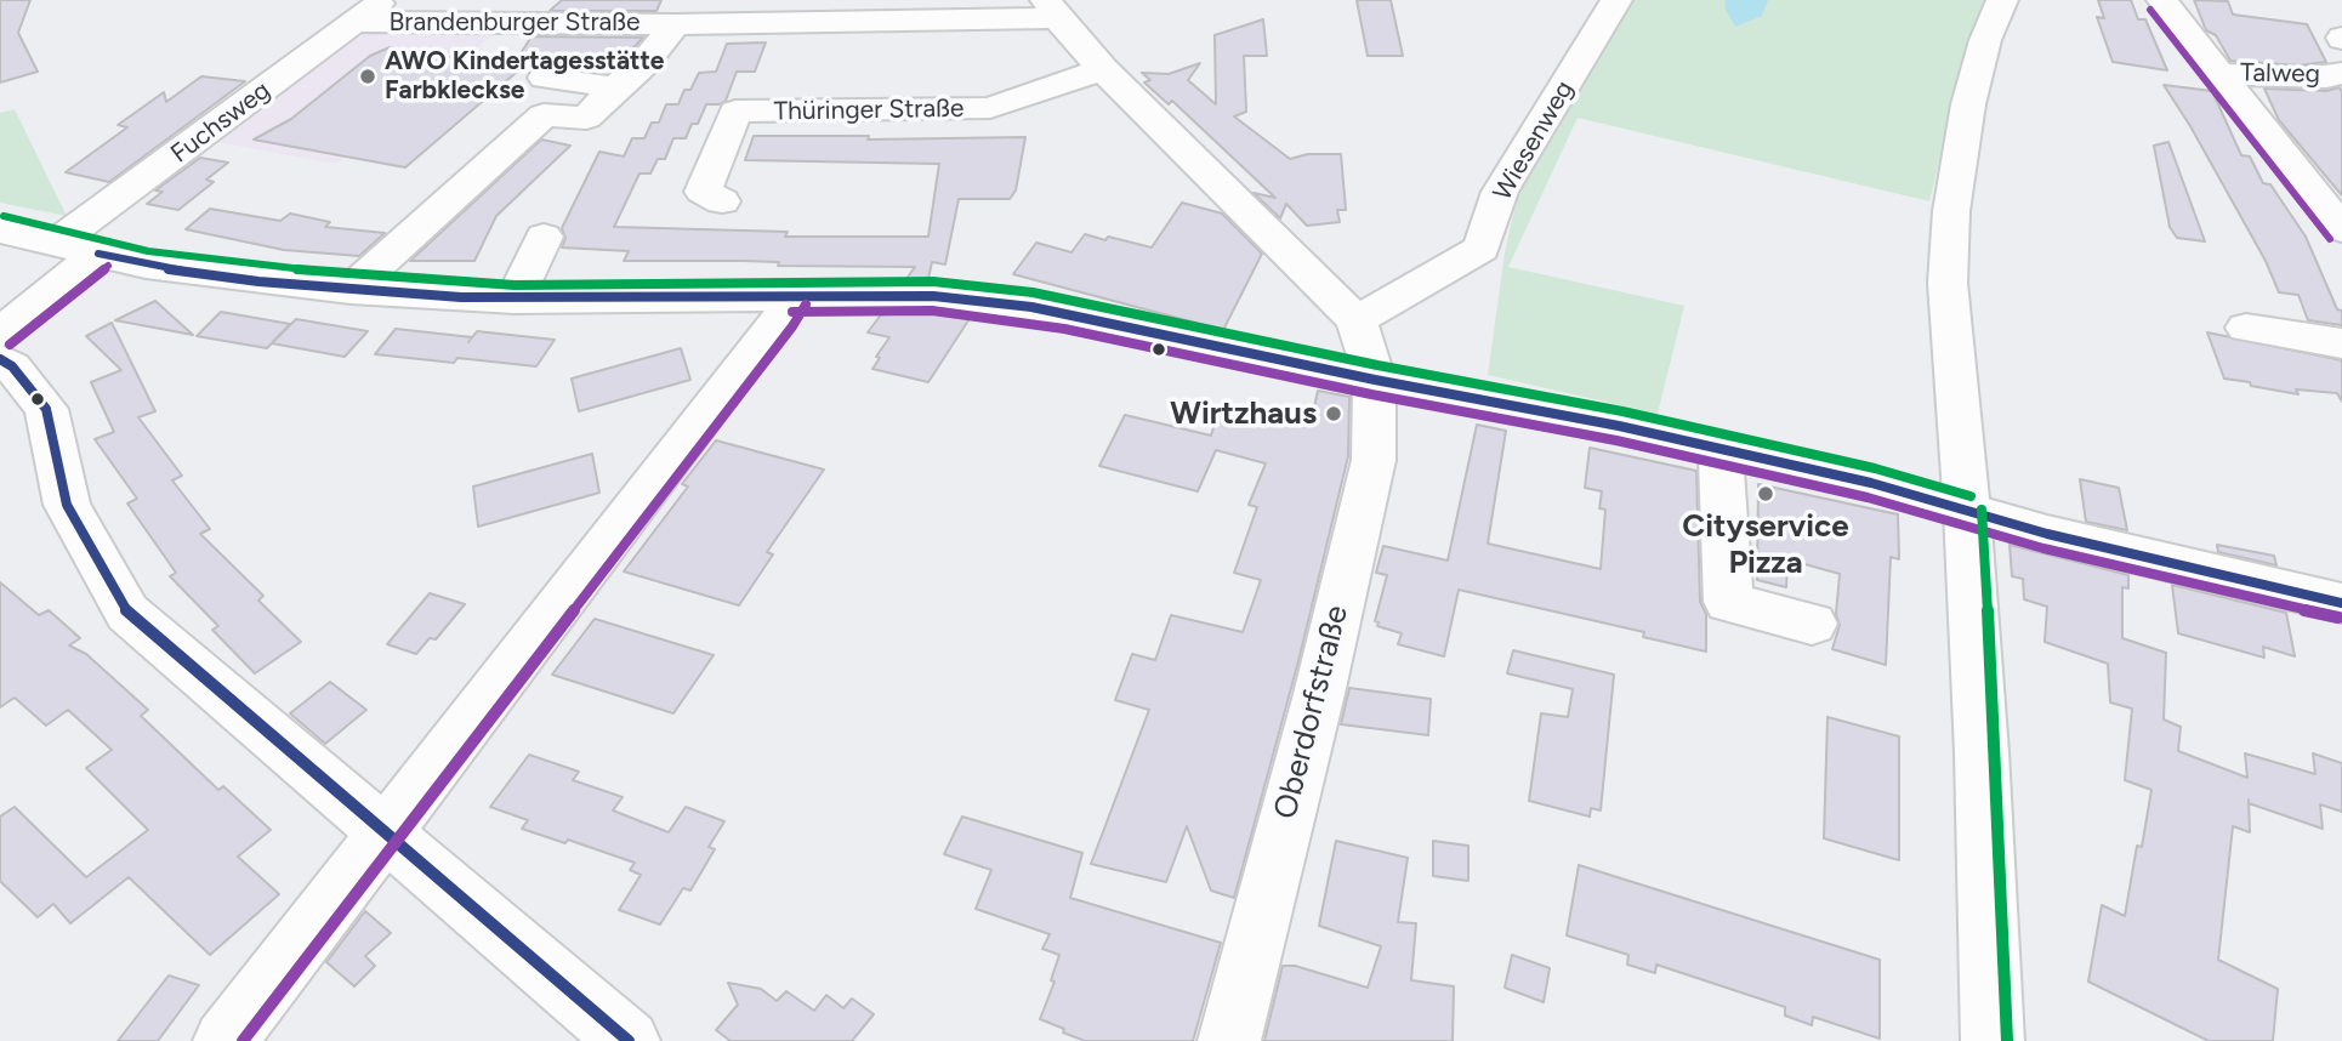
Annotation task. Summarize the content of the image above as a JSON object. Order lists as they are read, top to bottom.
{
  "streets": {
    "street": [
      "Brandenburger Straße",
      "Talweg",
      "Thüringer Straße",
      "Fuchsweg",
      "Wiesenweg",
      "Oberdorfstraße"
    ]
  },
  "crossings": [
    ["Brandenburger Straße", "Fuchsweg"],
    ["Wiesenweg", "Oberdorfstraße"]
  ],
  "places": ["AWO Kindertagesstätte Farbkleckse", "Wirtzhaus", "Cityservice Pizza"]
}
